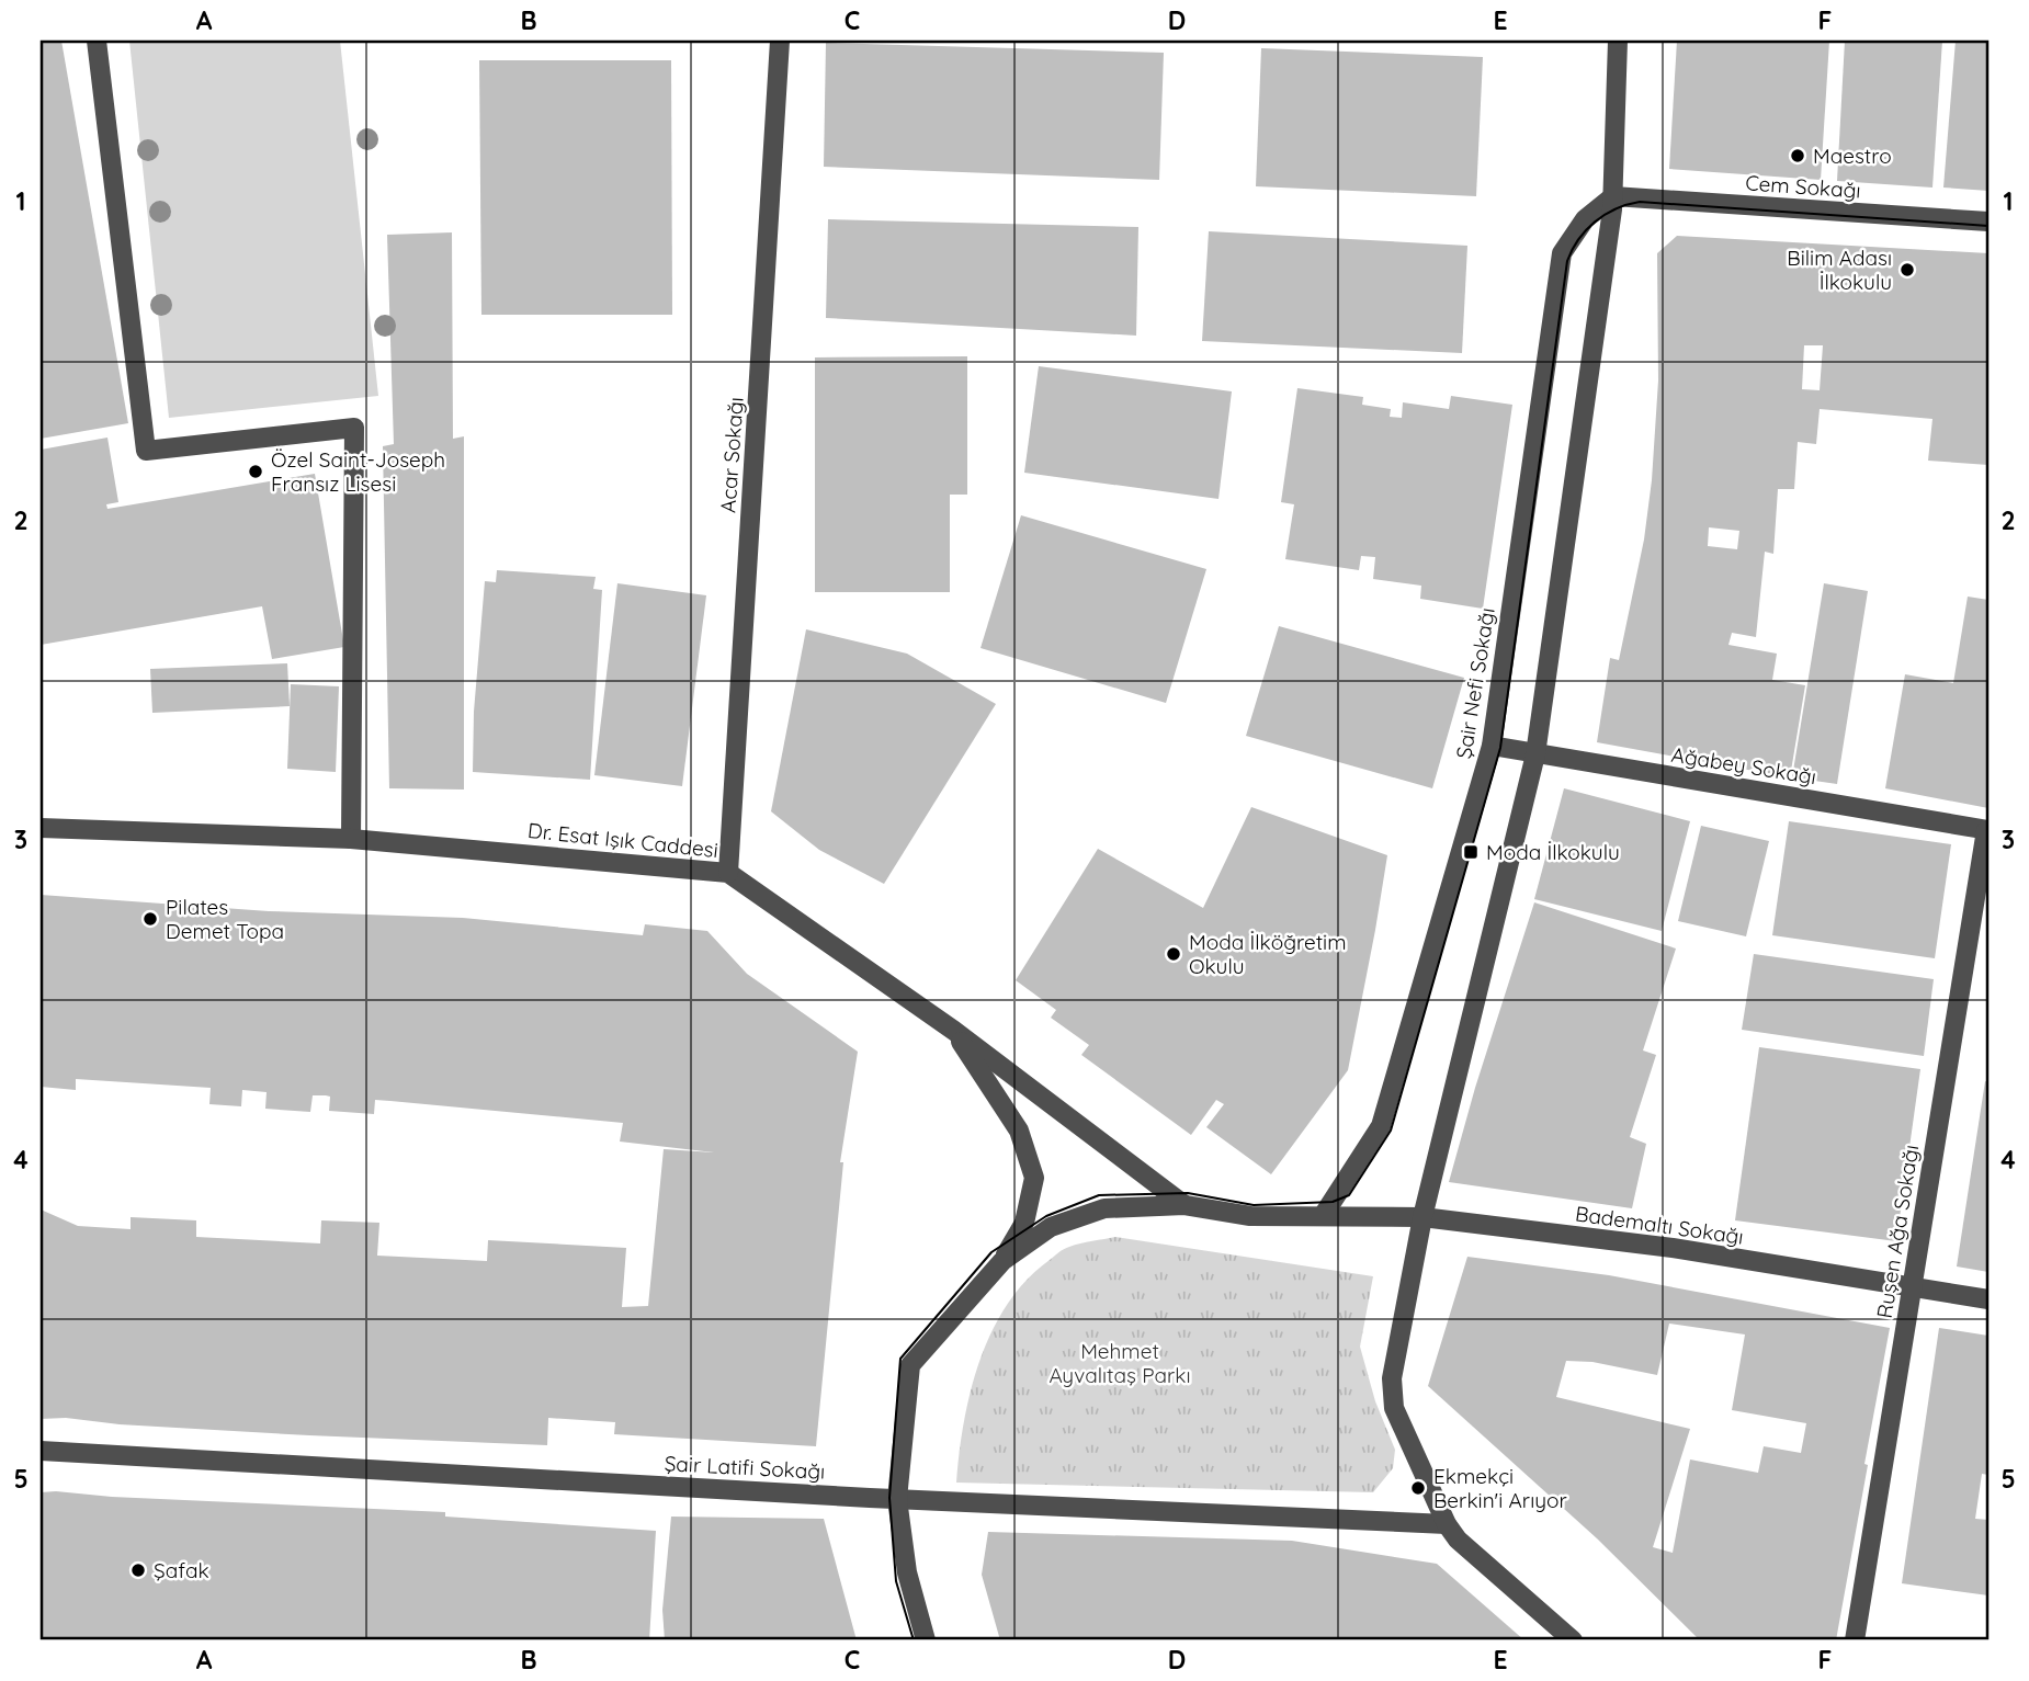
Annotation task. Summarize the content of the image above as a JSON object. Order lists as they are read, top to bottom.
{
  "streets": {
    "street": [
      "Cem Sokağı",
      "Acar Sokağı",
      "Şair Nefi Sokağı",
      "Ağabey Sokağı",
      "Dr. Esat Işık Caddesi",
      "Bademaltı Sokağı",
      "Ruşen Ağa Sokağı",
      "Şair Latifi Sokağı"
    ]
  },
  "crossings": [
    ["Cem Sokağı", "Şair Nefi Sokağı"],
    ["Acar Sokağı", "Dr. Esat Işık Caddesi"],
    ["Şair Nefi Sokağı", "Ağabey Sokağı"],
    ["Şair Nefi Sokağı", "Bademaltı Sokağı"],
    ["Ağabey Sokağı", "Ruşen Ağa Sokağı"],
    ["Dr. Esat Işık Caddesi", "Bademaltı Sokağı"],
    ["Bademaltı Sokağı", "Ruşen Ağa Sokağı"]
  ],
  "parks": ["Mehmet Ayvalıtaş Parkı"],
  "places": {
    "other": [
      "Maestro",
      "Bilim Adası İlkokulu",
      "Özel Saint-Joseph Fransız Lisesi",
      "Pilates Demet Topa",
      "Moda İlköğretim Okulu",
      "Ekmekçi Berkin'i Arıyor",
      "Şafak"
    ],
    "transit": ["Moda İlkokulu"]
  },
  "grid": {
    "columns": [
      "A",
      "B",
      "C",
      "D",
      "E",
      "F"
    ],
    "rows": [
      "1",
      "2",
      "3",
      "4",
      "5"
    ]
  }
}
